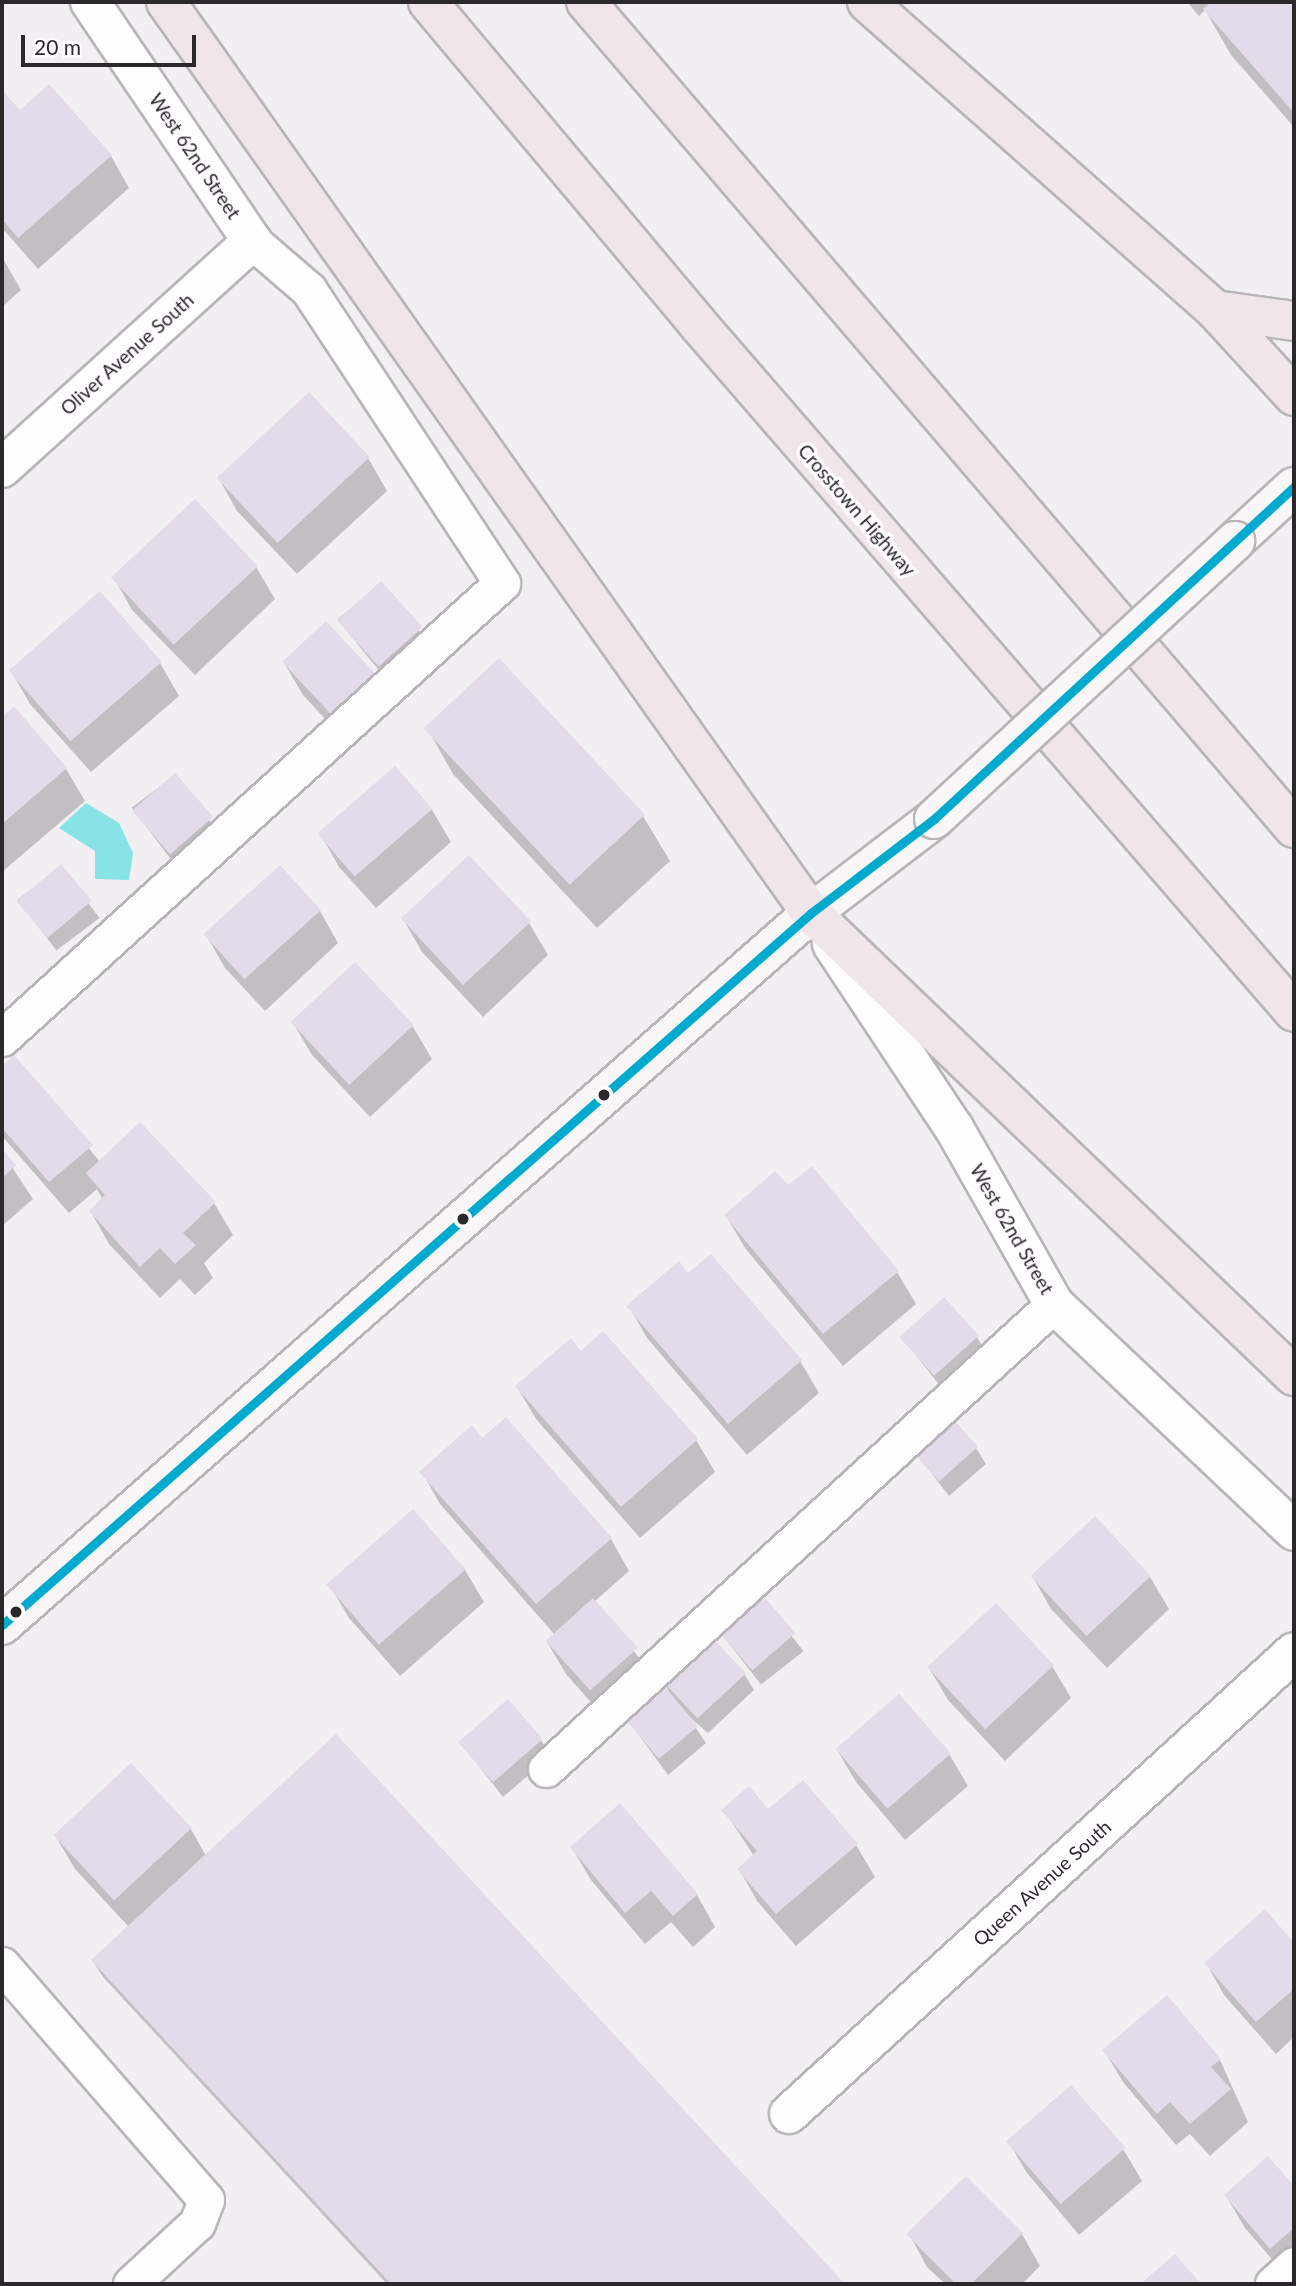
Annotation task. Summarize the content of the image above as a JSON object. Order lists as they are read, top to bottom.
{
  "streets": {
    "highway": ["Crosstown Highway"],
    "street": ["West 62nd Street", "Oliver Avenue South", "Queen Avenue South"]
  },
  "crossings": [
    ["West 62nd Street", "Oliver Avenue South"]
  ],
  "scale_bar": "20 m"
}
